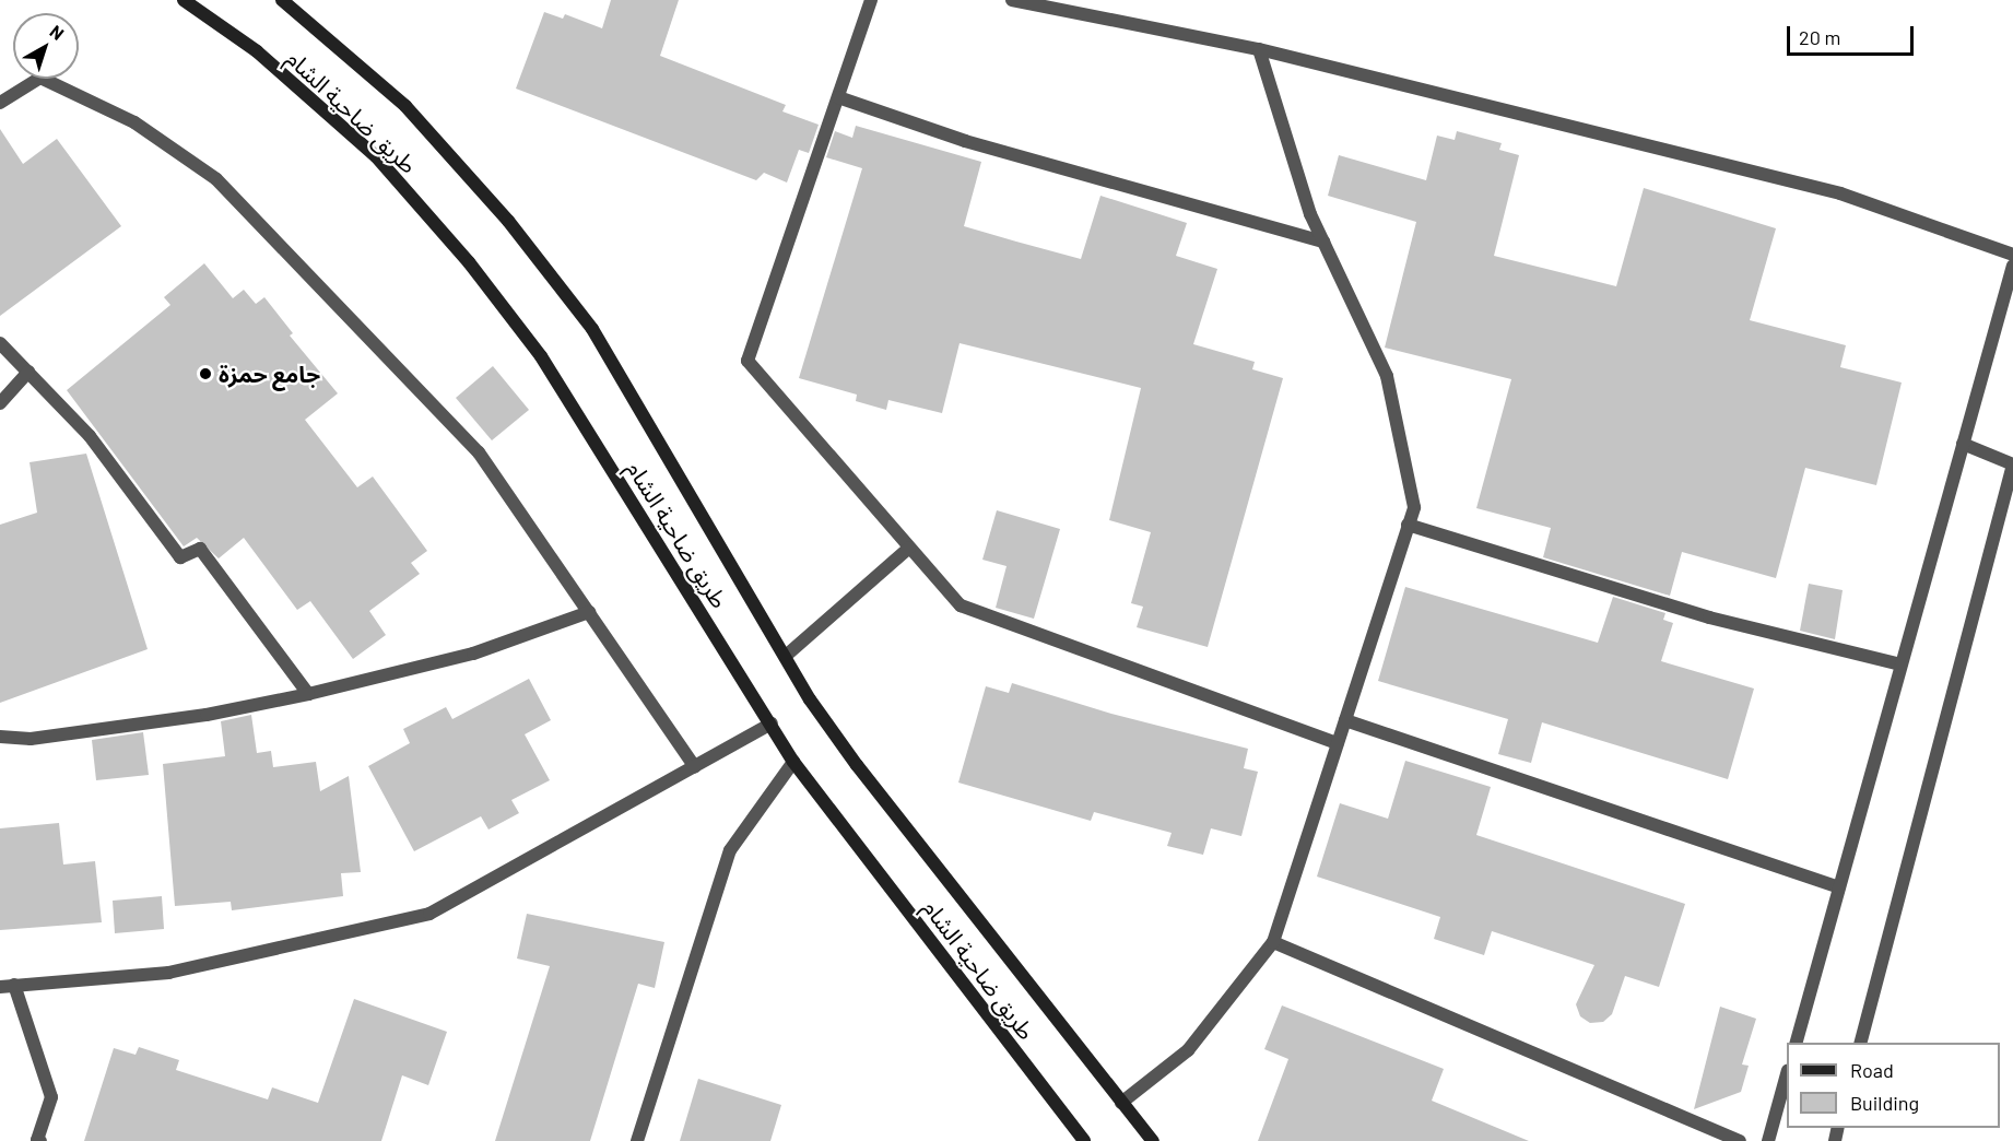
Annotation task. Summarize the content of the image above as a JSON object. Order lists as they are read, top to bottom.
{
  "streets": {
    "main road": ["طريق ضاحية الشام"]
  },
  "places": ["جامع حمزة"],
  "legend": ["Road", "Building"],
  "scale_bar": "20 m",
  "north": "top right"
}
